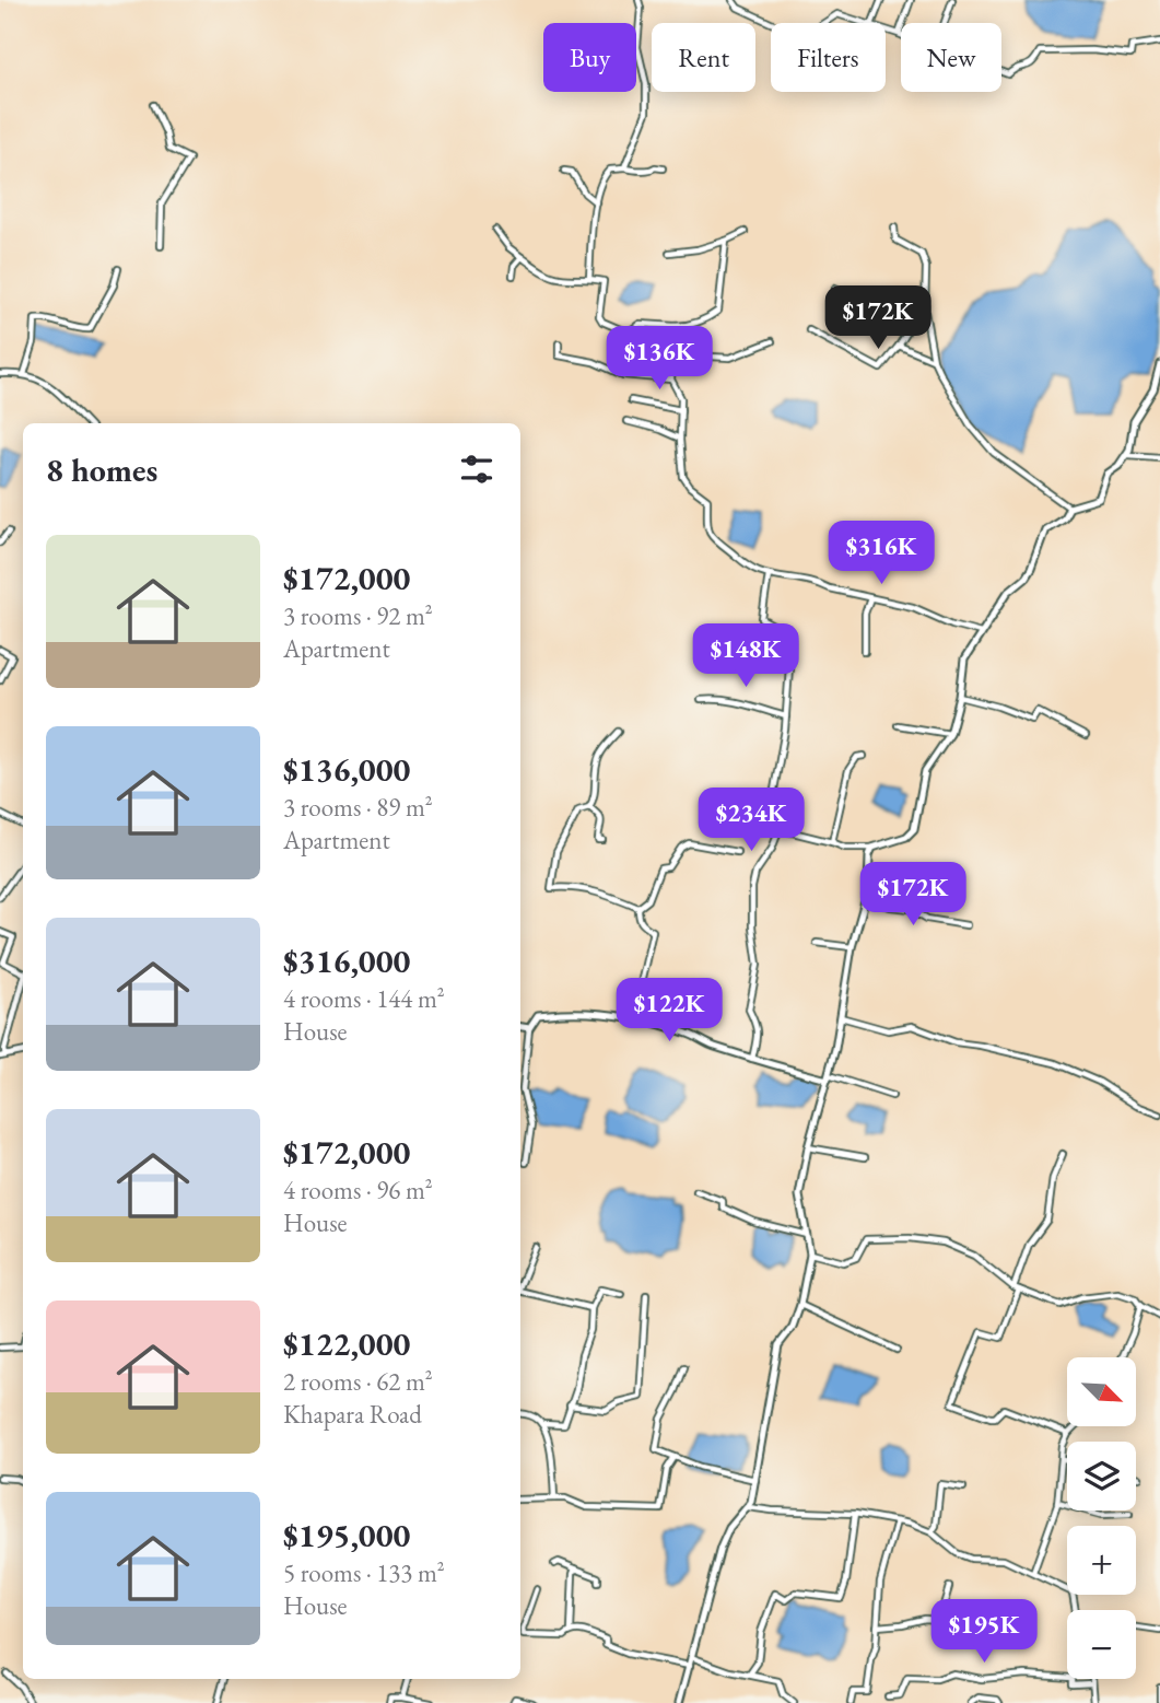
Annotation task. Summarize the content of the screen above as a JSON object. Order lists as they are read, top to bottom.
{
  "north": "bottom right",
  "page": {
    "chip": [
      "Buy",
      "Rent",
      "Filters",
      "New"
    ],
    "price": [
      "$172K",
      "$136K",
      "$316K",
      "$148K",
      "$234K",
      "$172K",
      "$122K",
      "$195K"
    ],
    "heading": "8 homes",
    "list": [
      {
        "name": "$172,000",
        "note": "3 rooms · 92 m² · Apartment"
      },
      {
        "name": "$136,000",
        "note": "3 rooms · 89 m² · Apartment"
      },
      {
        "name": "$316,000",
        "note": "4 rooms · 144 m² · House"
      },
      {
        "name": "$172,000",
        "note": "4 rooms · 96 m² · House"
      },
      {
        "name": "$122,000",
        "note": "2 rooms · 62 m² · Khapara Road"
      },
      {
        "name": "$195,000",
        "note": "5 rooms · 133 m² · House"
      }
    ],
    "map_buttons": ["+", "−"]
  }
}
